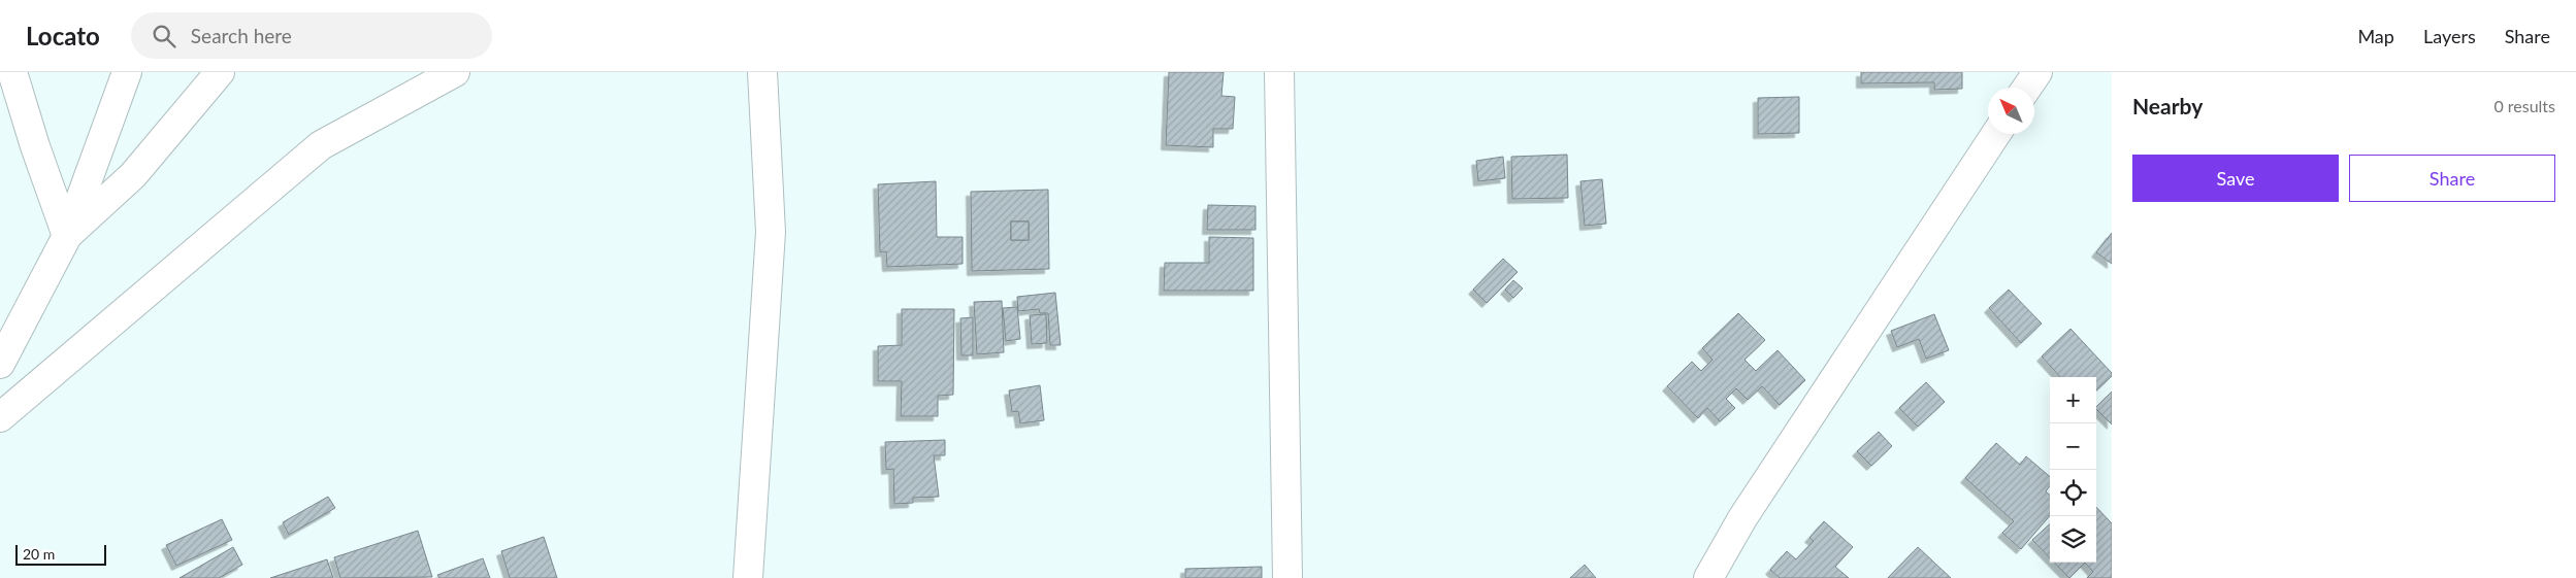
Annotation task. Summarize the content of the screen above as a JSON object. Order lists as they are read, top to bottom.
{
  "scale_bar": "20 m",
  "north": "top left",
  "page": {
    "header": "Locato",
    "search": "Search here",
    "nav": ["Map", "Layers", "Share"],
    "heading": ["Nearby", "0 results"],
    "buttons": ["Save", "Share"],
    "map_buttons": ["+", "−"],
    "scale": "20 m"
  }
}
